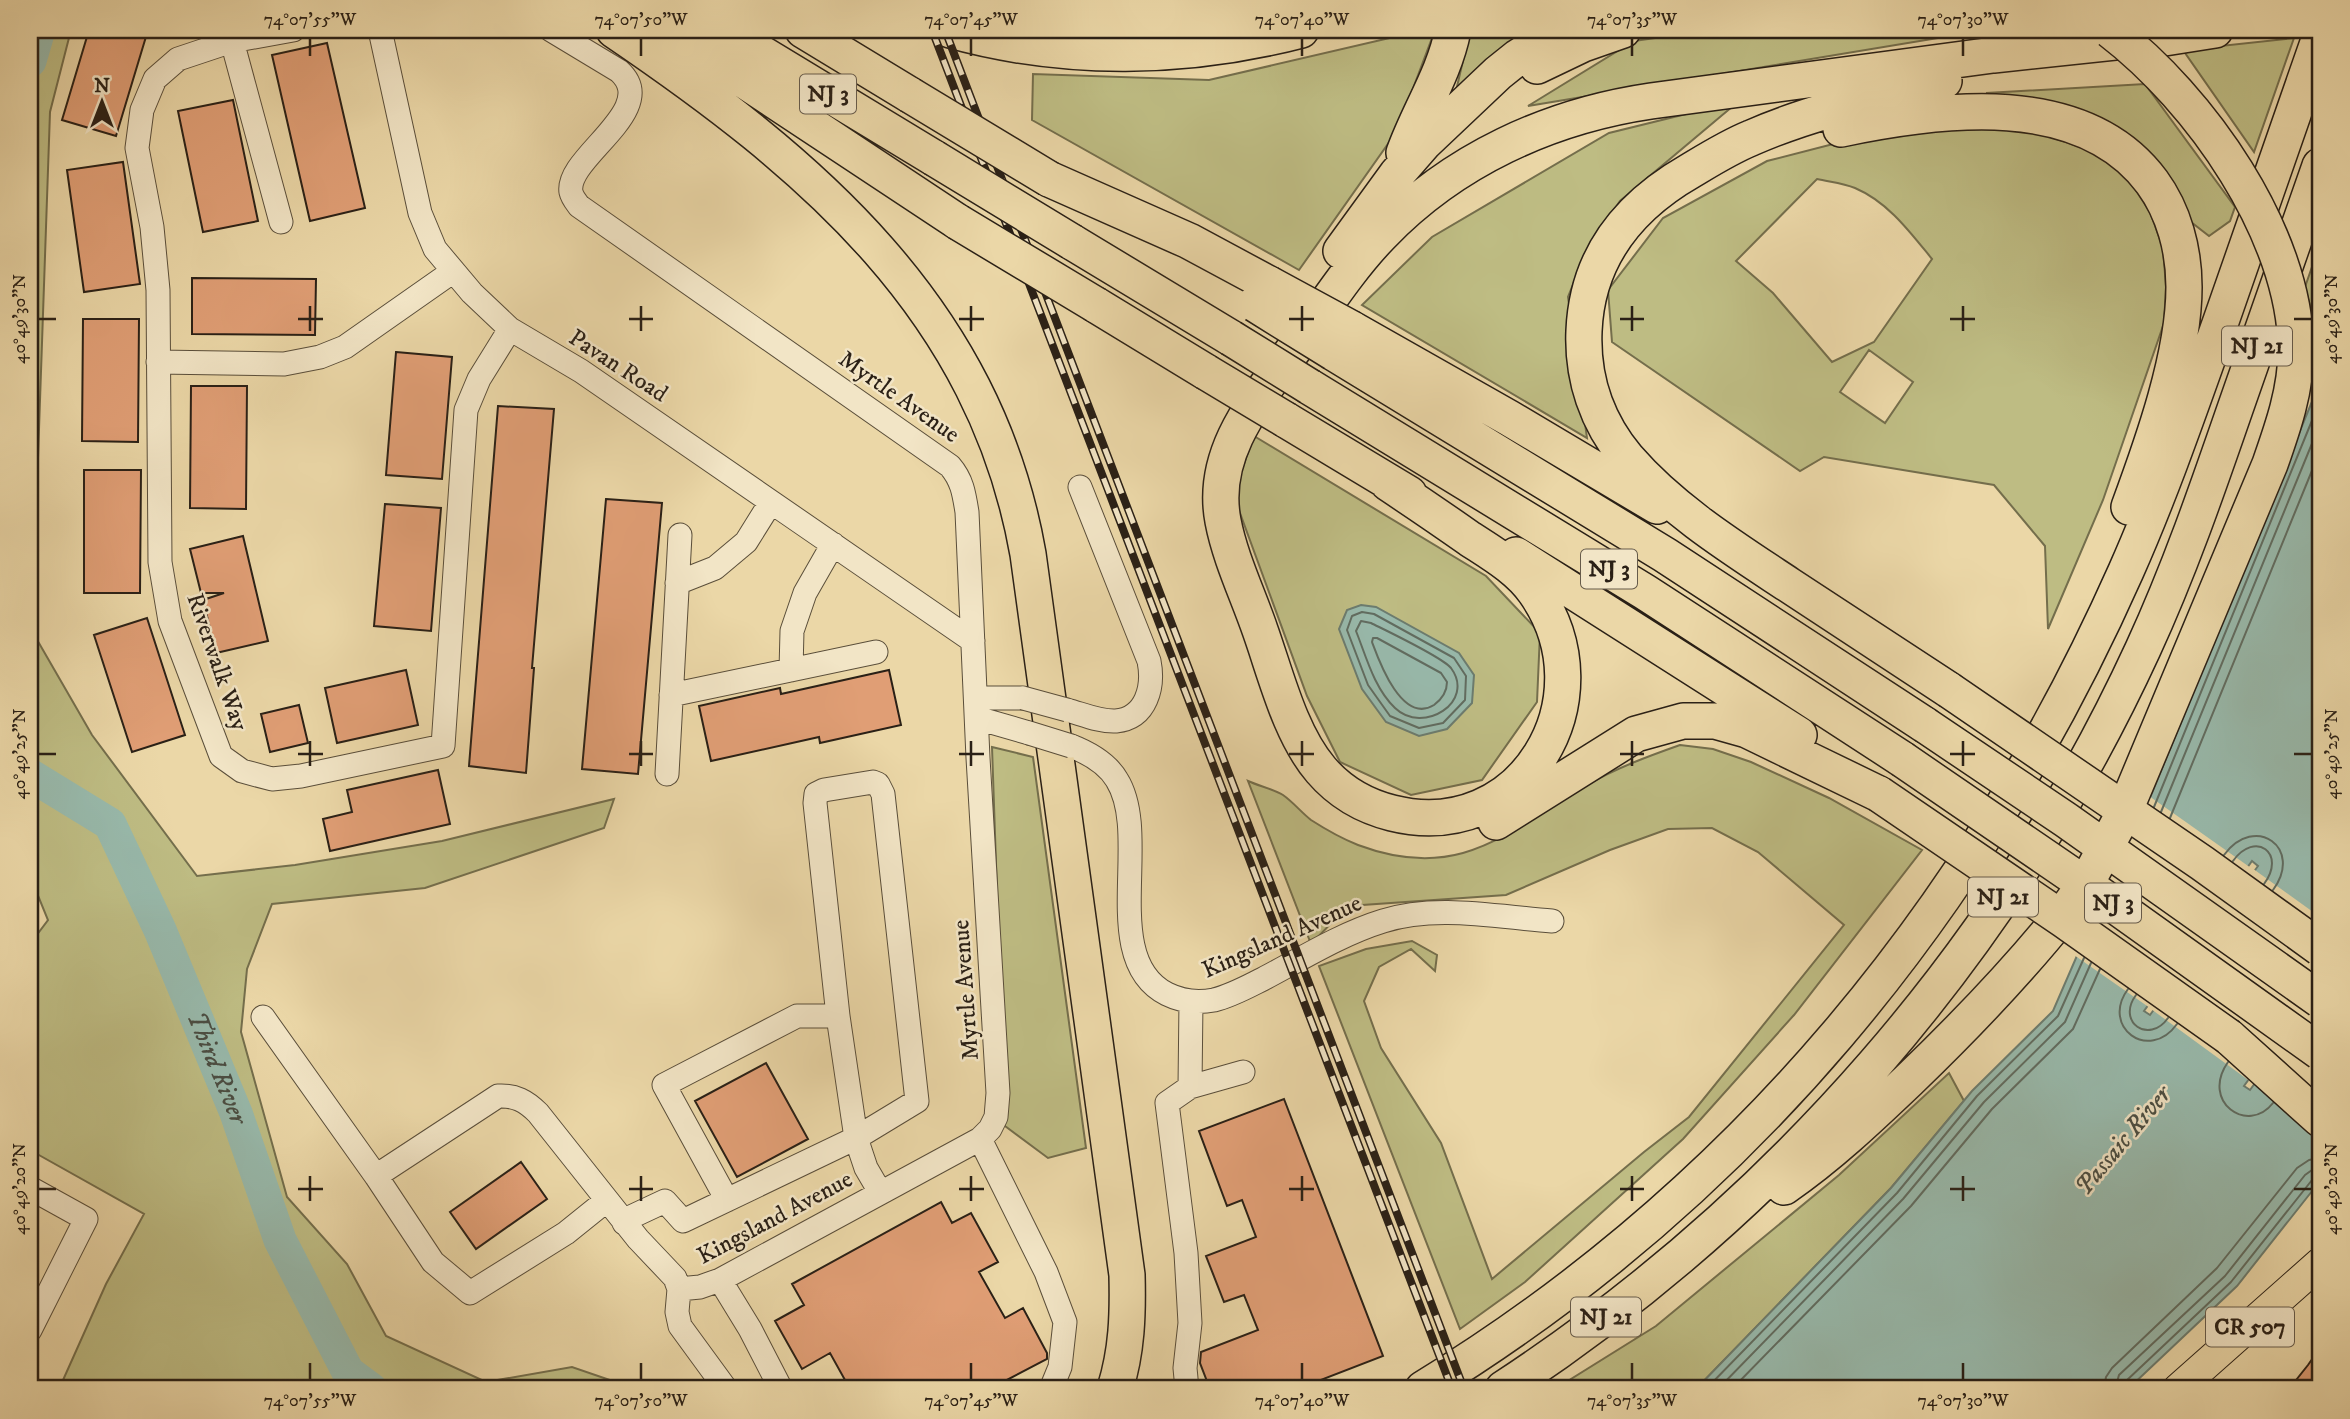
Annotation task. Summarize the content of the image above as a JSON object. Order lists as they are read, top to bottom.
{
  "streets": {
    "highway": ["NJ 3", "NJ 21"],
    "main road": ["CR 507"],
    "street": [
      "Pavan Road",
      "Myrtle Avenue",
      "Riverwalk Way",
      "Kingsland Avenue"
    ]
  },
  "crossings": [
    ["Pavan Road", "Myrtle Avenue"],
    ["Pavan Road", "Riverwalk Way"],
    ["Myrtle Avenue", "Kingsland Avenue"]
  ],
  "water": ["Third River", "Passaic River"],
  "north": "top",
  "coordinates": [
    "74°07'55\"W",
    "74°07'50\"W",
    "74°07'45\"W",
    "74°07'40\"W",
    "74°07'35\"W",
    "74°07'30\"W",
    "40°49'30\"N",
    "40°49'25\"N",
    "40°49'20\"N"
  ]
}
